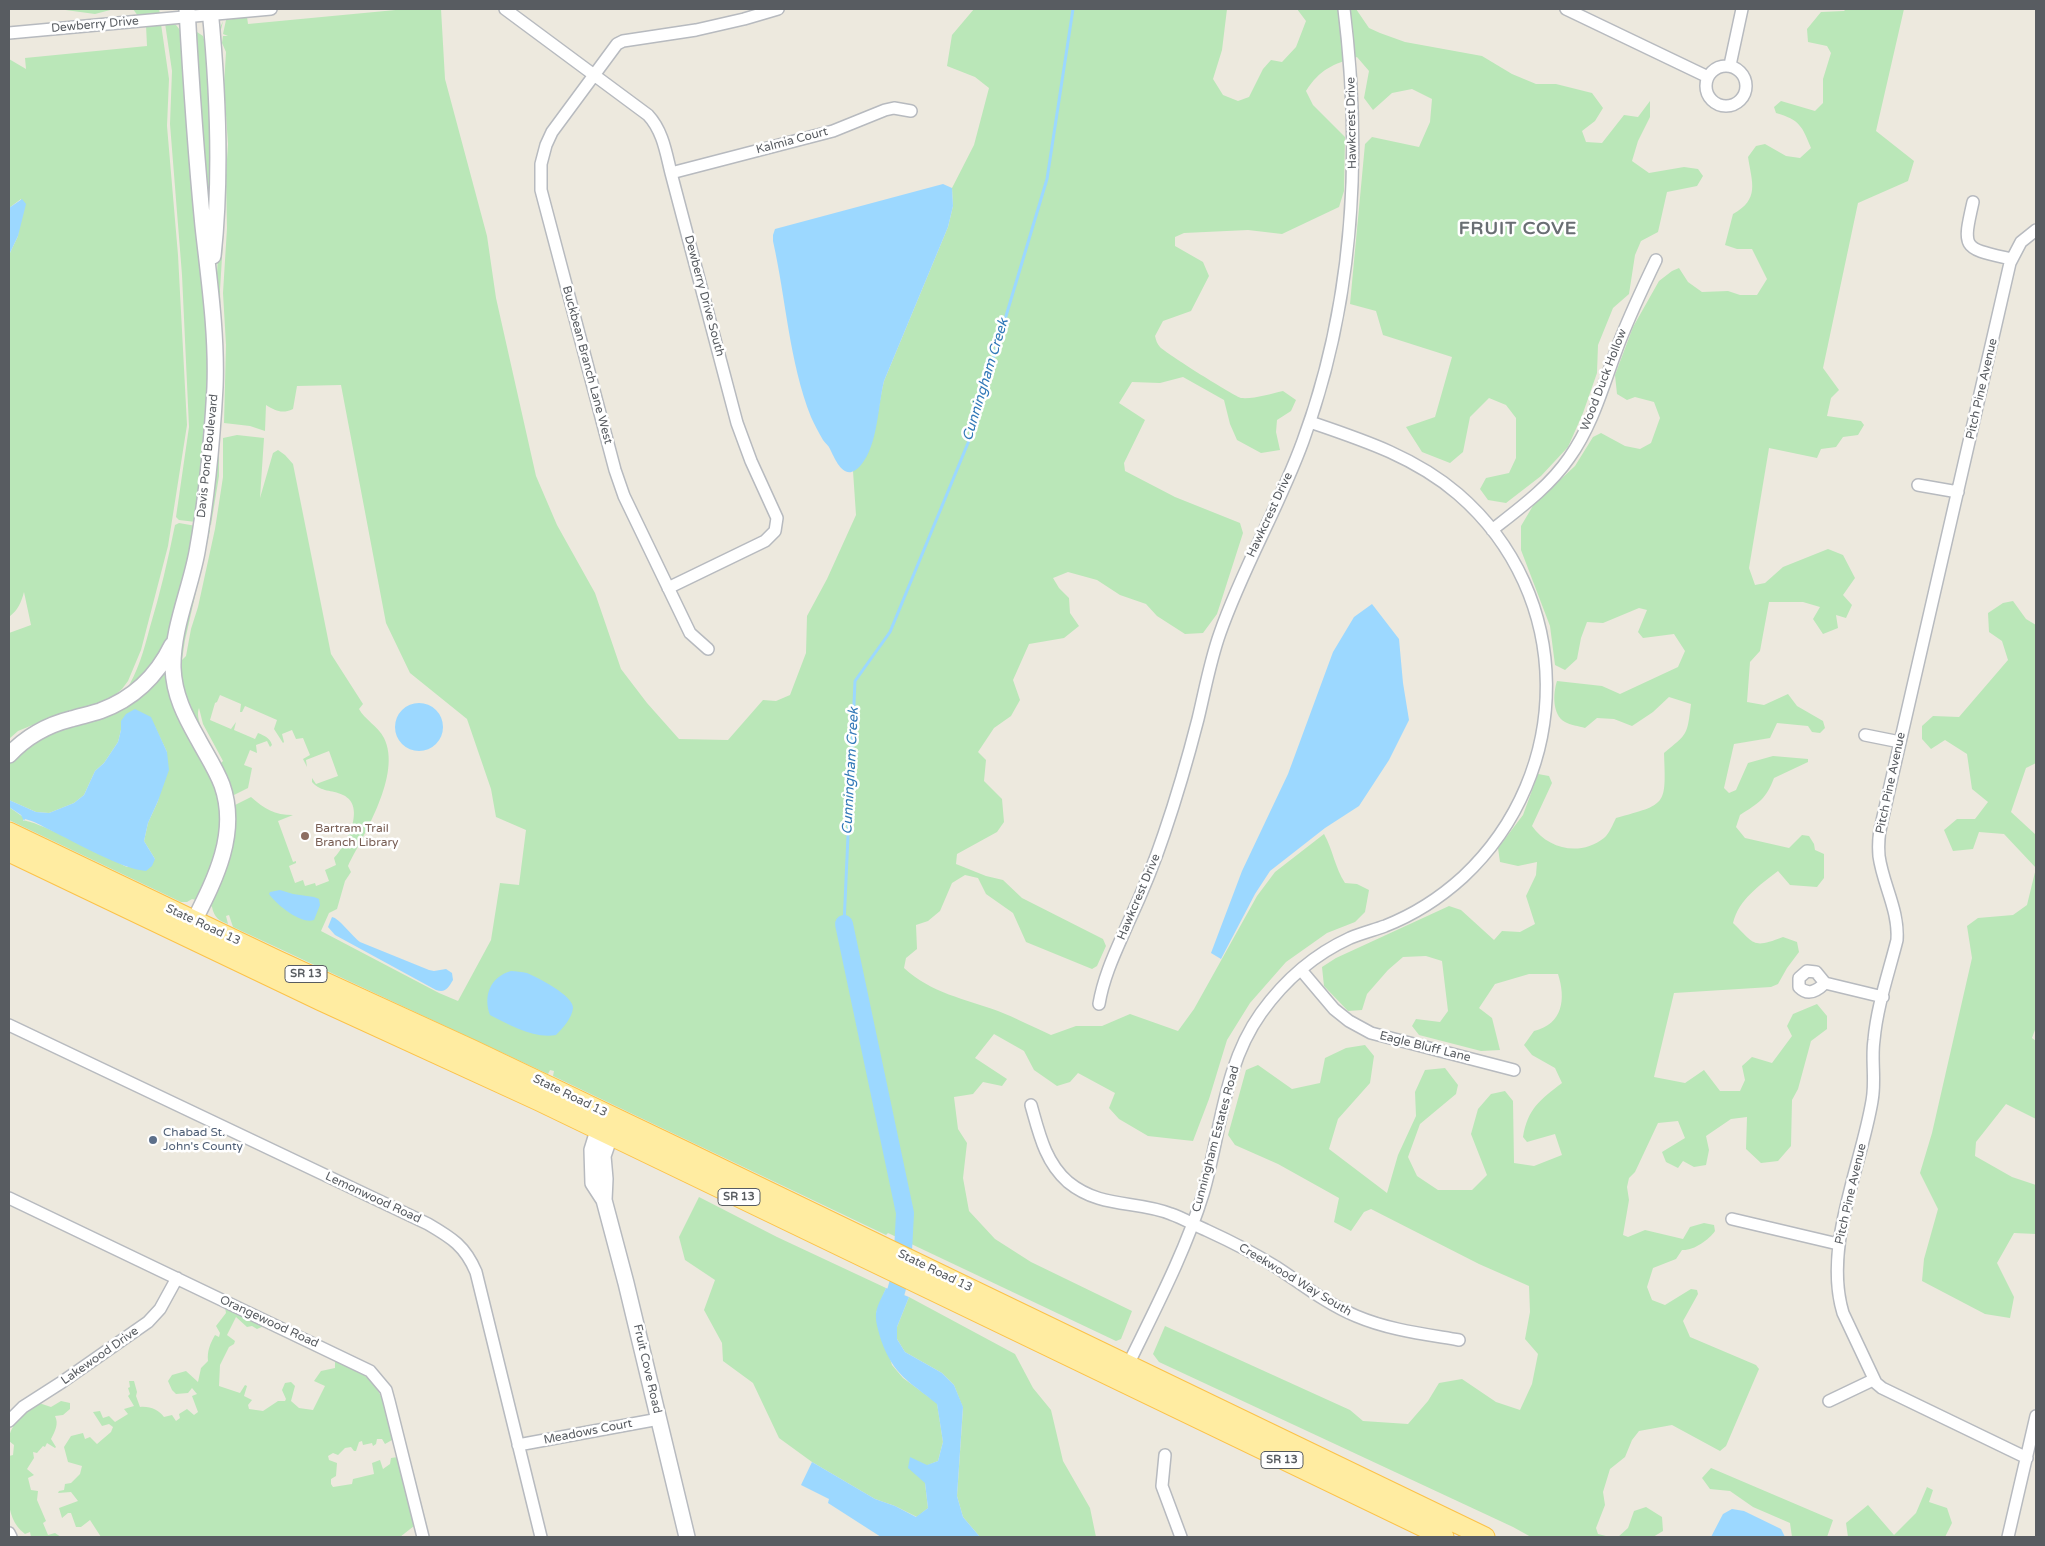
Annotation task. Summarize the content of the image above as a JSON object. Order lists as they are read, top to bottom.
{
  "streets": {
    "main road": ["State Road 13", "SR 13"],
    "street": [
      "Dewberry Drive",
      "Hawkcrest Drive",
      "Kalmia Court",
      "Dewberry Drive South",
      "Buckbean Branch Lane West",
      "Wood Duck Hollow",
      "Pitch Pine Avenue",
      "Davis Pond Boulevard",
      "Eagle Bluff Lane",
      "Cunningham Estates Road",
      "Lemonwood Road",
      "Creekwood Way South",
      "Orangewood Road",
      "Lakewood Drive",
      "Fruit Cove Road",
      "Meadows Court"
    ]
  },
  "crossings": [
    ["Dewberry Drive", "Davis Pond Boulevard"],
    ["Hawkcrest Drive", "Cunningham Estates Road"],
    ["Kalmia Court", "Dewberry Drive South"],
    ["Dewberry Drive South", "Buckbean Branch Lane West"],
    ["Wood Duck Hollow", "Cunningham Estates Road"],
    ["Davis Pond Boulevard", "State Road 13"],
    ["State Road 13", "SR 13"],
    ["State Road 13", "Cunningham Estates Road"],
    ["State Road 13", "Fruit Cove Road"],
    ["SR 13", "Cunningham Estates Road"],
    ["Eagle Bluff Lane", "Cunningham Estates Road"],
    ["Cunningham Estates Road", "Creekwood Way South"],
    ["Lemonwood Road", "Meadows Court"],
    ["Orangewood Road", "Lakewood Drive"],
    ["Fruit Cove Road", "Meadows Court"]
  ],
  "districts": ["FRUIT COVE"],
  "water": ["Cunningham Creek"],
  "places": ["Bartram Trail Branch Library", "Chabad St. John's County"]
}
